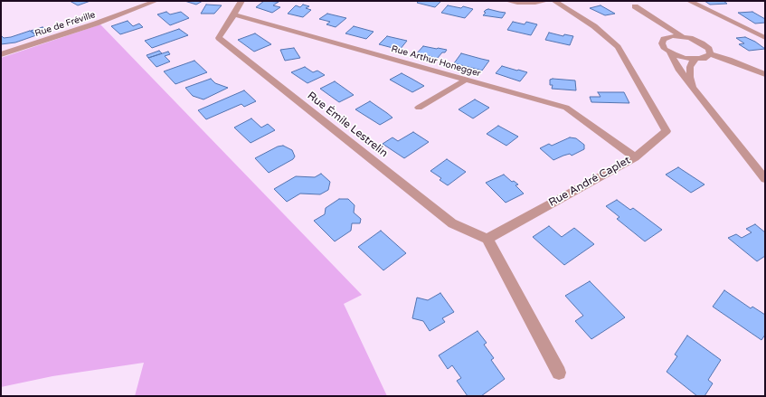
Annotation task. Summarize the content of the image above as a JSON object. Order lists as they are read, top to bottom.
{
  "streets": {
    "street": [
      "Rue de Fréville",
      "Rue Arthur Honegger",
      "Rue Émile Lestrelin",
      "Rue André Caplet"
    ]
  },
  "crossings": [
    ["Rue Arthur Honegger", "Rue Émile Lestrelin"],
    ["Rue Arthur Honegger", "Rue André Caplet"],
    ["Rue Émile Lestrelin", "Rue André Caplet"]
  ]
}
